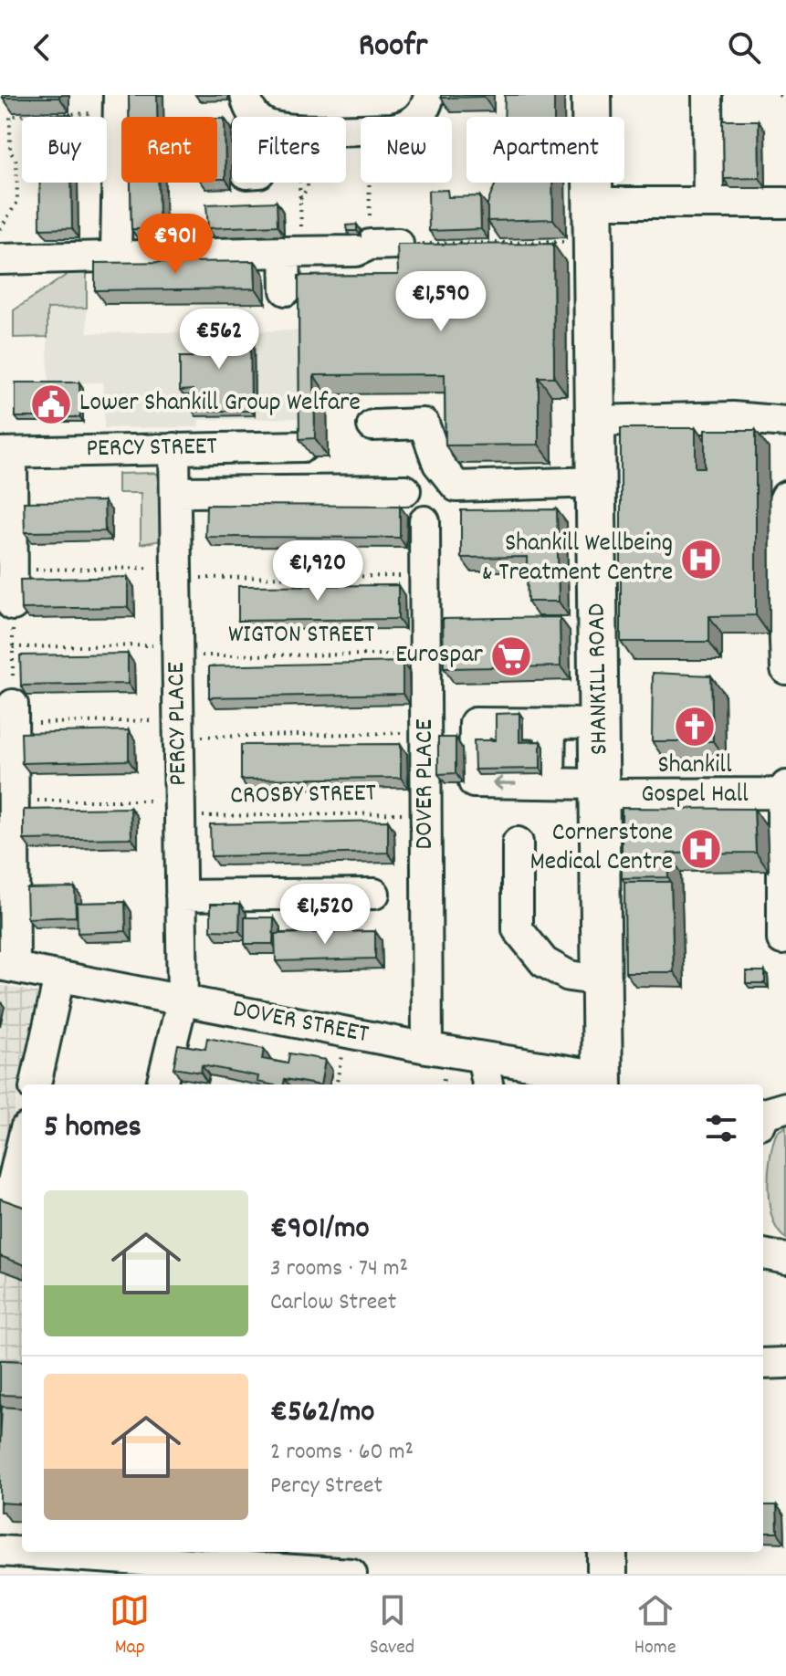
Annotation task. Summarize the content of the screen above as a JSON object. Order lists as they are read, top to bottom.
{
  "streets": {
    "main road": ["SHANKILL ROAD"],
    "street": [
      "PERCY STREET",
      "PERCY PLACE",
      "DOVER PLACE",
      "DOVER STREET"
    ],
    "path": ["WIGTON STREET", "CROSBY STREET"]
  },
  "crossings": [
    ["PERCY STREET", "PERCY PLACE"],
    ["WIGTON STREET", "PERCY PLACE"],
    ["WIGTON STREET", "DOVER PLACE"],
    ["SHANKILL ROAD", "DOVER STREET"],
    ["PERCY PLACE", "CROSBY STREET"],
    ["PERCY PLACE", "DOVER STREET"],
    ["DOVER PLACE", "CROSBY STREET"],
    ["DOVER PLACE", "DOVER STREET"]
  ],
  "places": {
    "public building": ["Lower Shankill Group Welfare"],
    "hospital": ["Shankill Wellbeing & Treatment Centre", "Cornerstone Medical Centre"],
    "supermarket": ["Eurospar"],
    "church": ["Shankill Gospel Hall"]
  },
  "page": {
    "header": "Roofr",
    "chip": [
      "Buy",
      "Rent",
      "Filters",
      "New",
      "Apartment"
    ],
    "price": [
      "€901",
      "€1,590",
      "€562",
      "€1,920",
      "€1,520"
    ],
    "heading": "5 homes",
    "list": [
      {
        "name": "€901/mo",
        "note": "3 rooms · 74 m² · Carlow Street"
      },
      {
        "name": "€562/mo",
        "note": "2 rooms · 60 m² · Percy Street"
      }
    ],
    "tabs": ["Map", "Saved", "Home"]
  }
}
